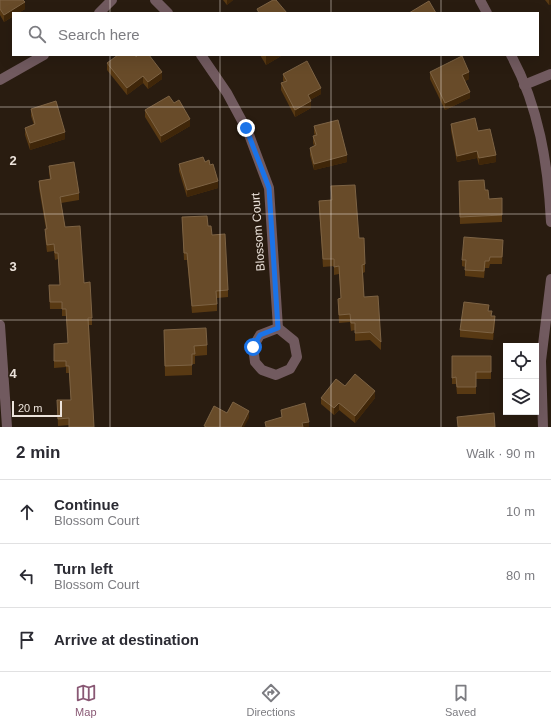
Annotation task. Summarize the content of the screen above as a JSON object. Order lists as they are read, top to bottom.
{
  "streets": {
    "street": ["Blossom Court"]
  },
  "scale_bar": "20 m",
  "page": {
    "search": "Search here",
    "scale": "20 m",
    "heading": ["2 min", "Walk · 90 m"],
    "list": [
      ["Continue", "Blossom Court", "10 m"],
      ["Turn left", "Blossom Court", "80 m"],
      "Arrive at destination"
    ],
    "nav": ["Map", "Directions", "Saved"]
  },
  "grid": {
    "rows": ["2", "3", "4"]
  }
}
